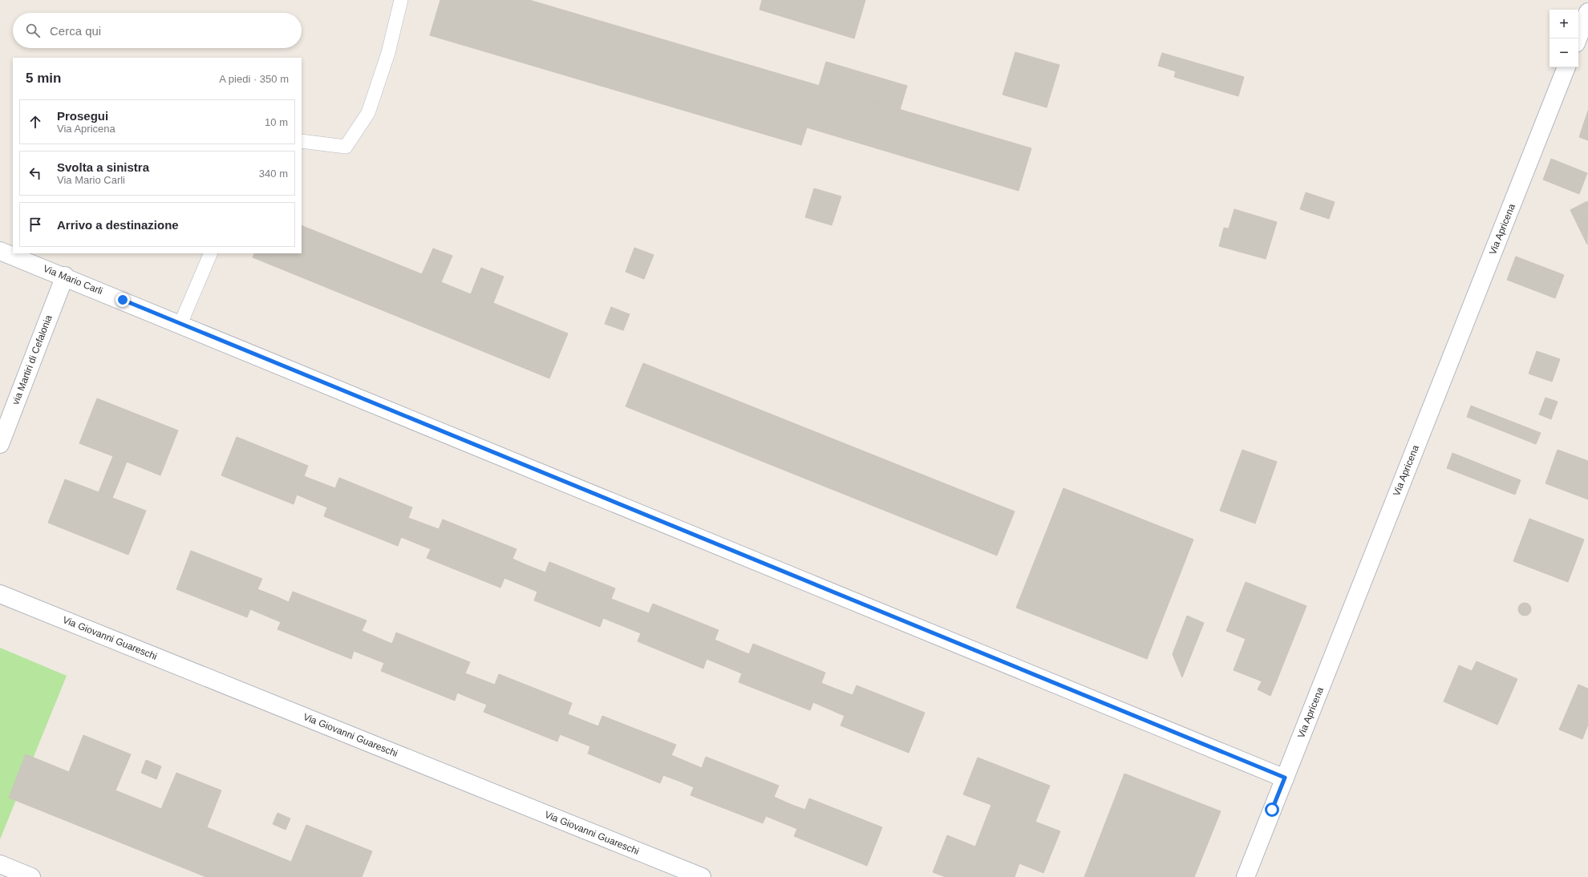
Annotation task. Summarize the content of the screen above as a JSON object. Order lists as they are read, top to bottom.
{
  "streets": {
    "street": [
      "Via Apricena",
      "Via Mario Carli",
      "via Martiri di Cefalonia",
      "Via Giovanni Guareschi"
    ]
  },
  "crossings": [
    ["Via Apricena", "Via Mario Carli"],
    ["Via Mario Carli", "via Martiri di Cefalonia"]
  ],
  "page": {
    "map_buttons": ["+", "−"],
    "search": "Cerca qui",
    "heading": ["5 min", "A piedi · 350 m"],
    "list": [
      ["Prosegui", "Via Apricena", "10 m"],
      ["Svolta a sinistra", "Via Mario Carli", "340 m"],
      "Arrivo a destinazione"
    ]
  }
}
